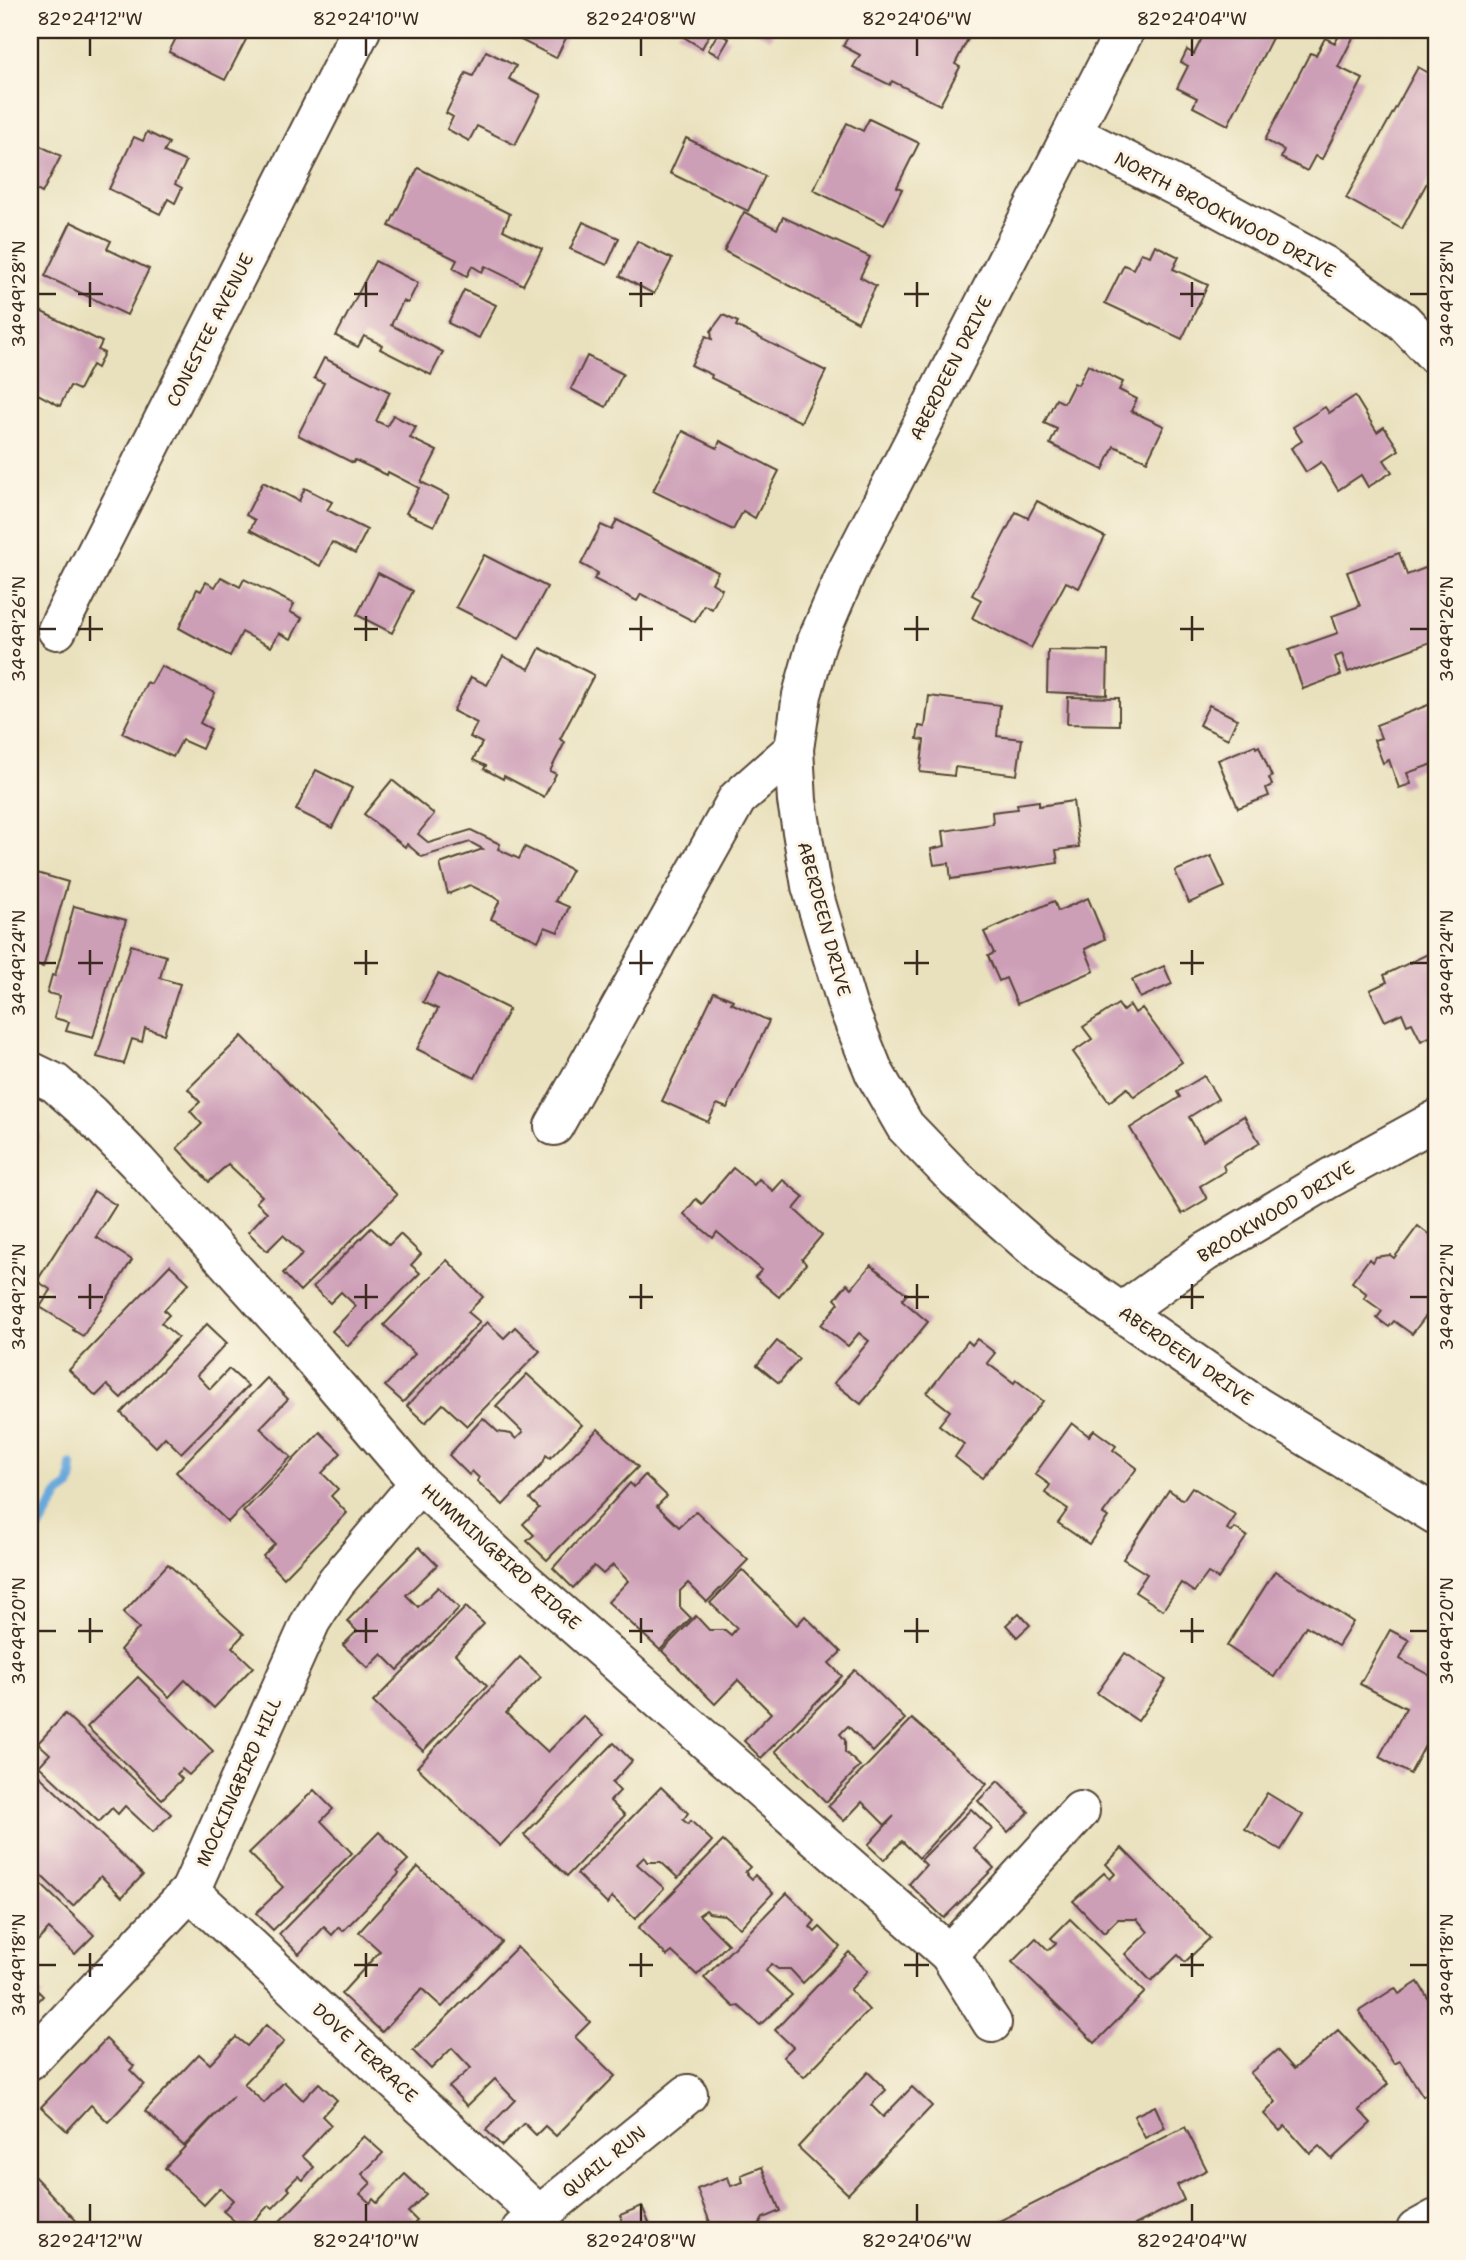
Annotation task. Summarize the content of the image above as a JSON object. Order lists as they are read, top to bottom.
{
  "streets": {
    "street": [
      "NORTH BROOKWOOD DRIVE",
      "CONESTEE AVENUE",
      "ABERDEEN DRIVE",
      "BROOKWOOD DRIVE",
      "HUMMINGBIRD RIDGE",
      "MOCKINGBIRD HILL",
      "DOVE TERRACE",
      "QUAIL RUN"
    ]
  },
  "crossings": [
    ["NORTH BROOKWOOD DRIVE", "ABERDEEN DRIVE"],
    ["ABERDEEN DRIVE", "BROOKWOOD DRIVE"],
    ["HUMMINGBIRD RIDGE", "MOCKINGBIRD HILL"],
    ["MOCKINGBIRD HILL", "DOVE TERRACE"],
    ["DOVE TERRACE", "QUAIL RUN"]
  ],
  "coordinates": [
    "82°24'12\"W",
    "82°24'10\"W",
    "82°24'08\"W",
    "82°24'06\"W",
    "82°24'04\"W",
    "34°49'28\"N",
    "34°49'26\"N",
    "34°49'24\"N",
    "34°49'22\"N",
    "34°49'20\"N",
    "34°49'18\"N"
  ]
}
